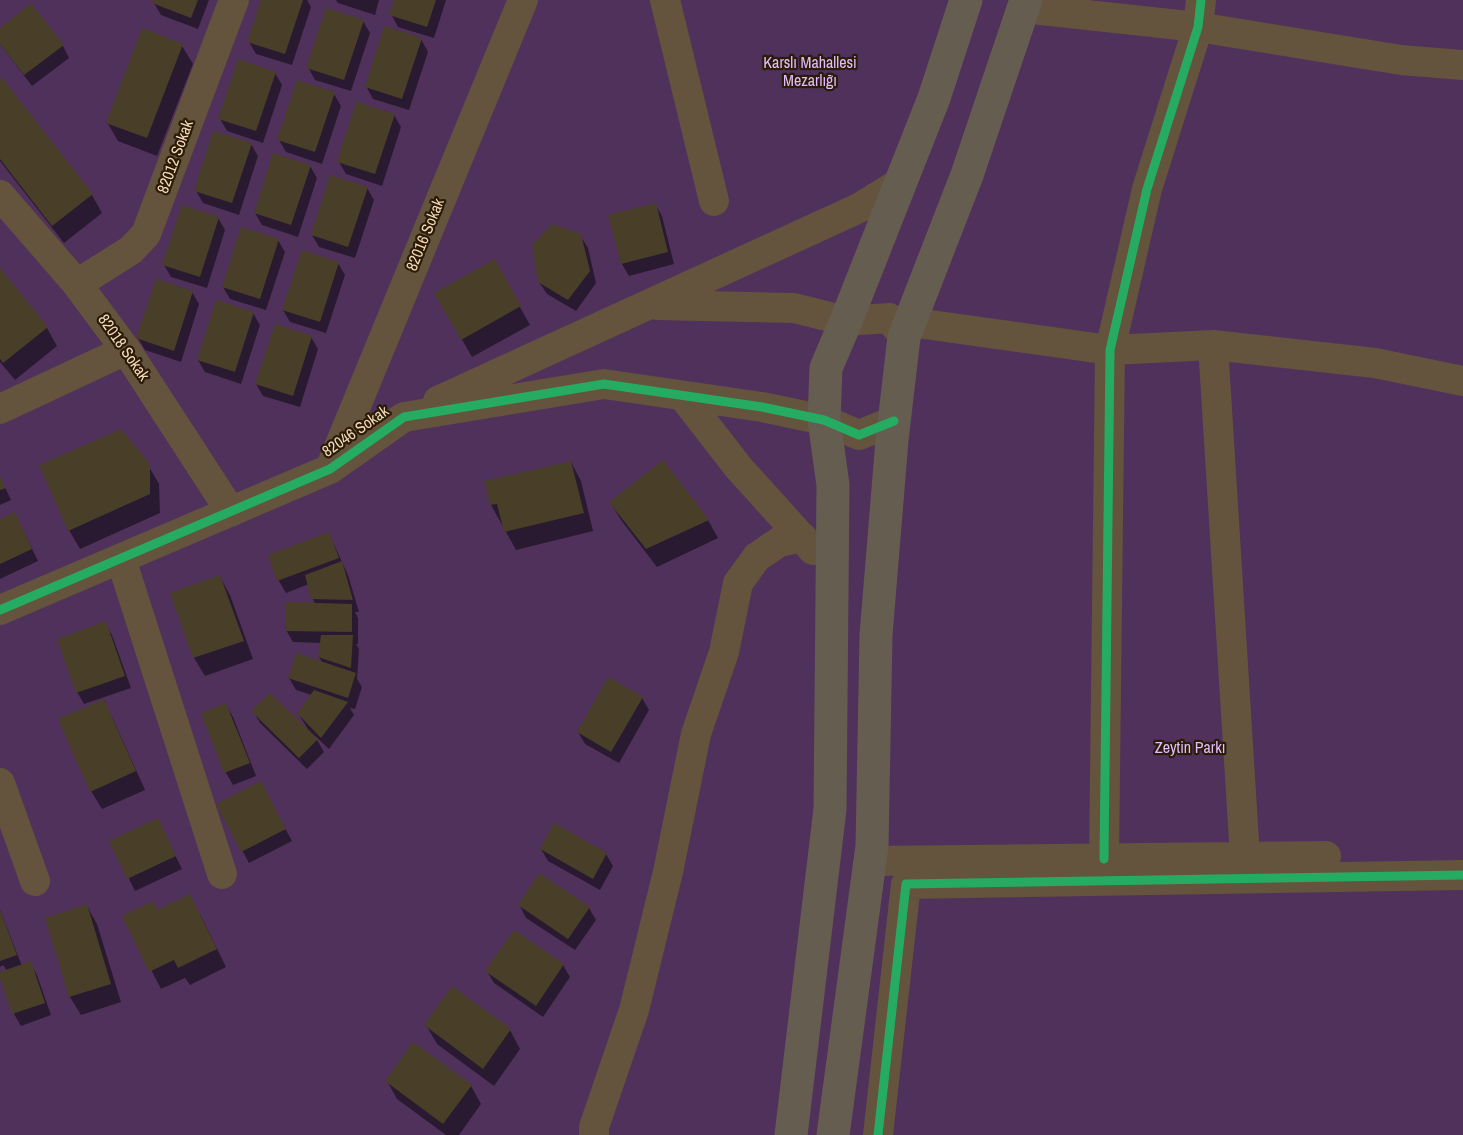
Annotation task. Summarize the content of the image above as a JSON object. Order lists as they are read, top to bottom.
{
  "streets": {
    "street": [
      "82012 Sokak",
      "82016 Sokak",
      "82018 Sokak",
      "82046 Sokak"
    ]
  },
  "crossings": [
    ["82012 Sokak", "82018 Sokak"],
    ["82016 Sokak", "82046 Sokak"],
    ["82018 Sokak", "82046 Sokak"]
  ],
  "parks": ["Karslı Mahallesi Mezarlığı", "Zeytin Parkı"]
}
